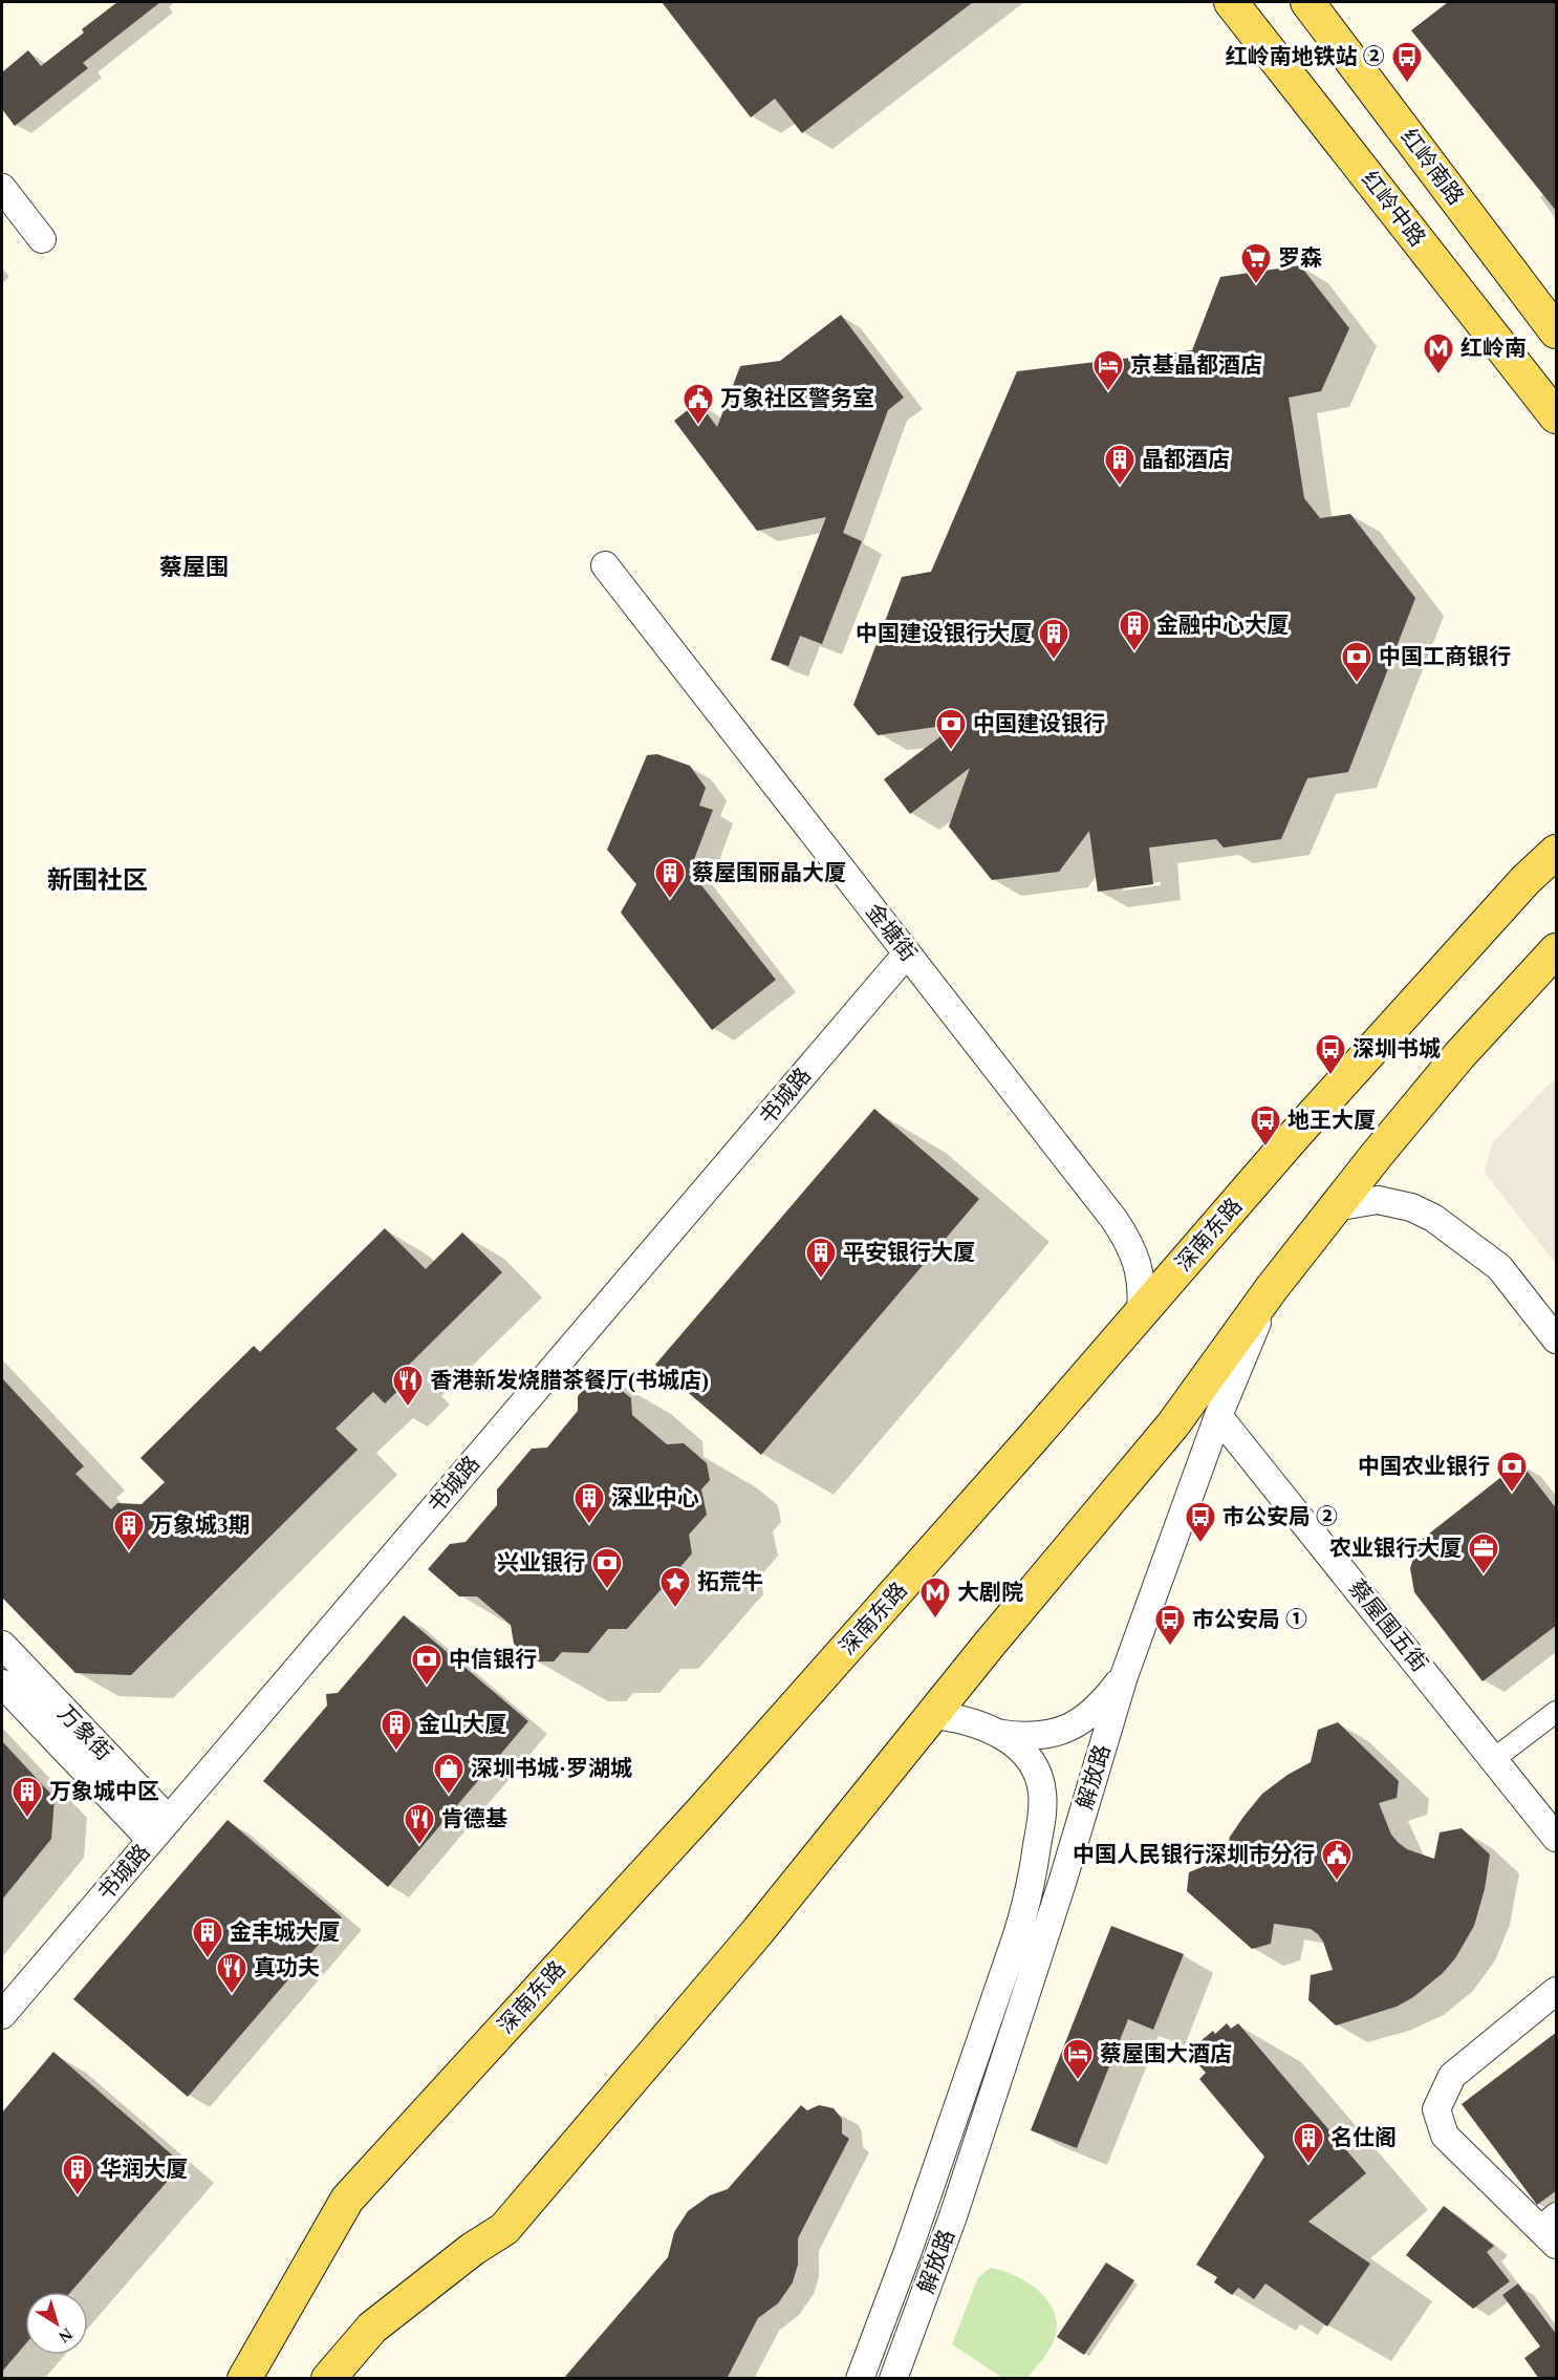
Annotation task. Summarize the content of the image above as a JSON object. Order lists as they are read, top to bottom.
{
  "streets": {
    "main road": ["红岭南路", "红岭中路", "深南东路"],
    "street": [
      "金塘街",
      "书城路",
      "蔡屋围五街",
      "万象街",
      "解放路"
    ]
  },
  "crossings": [
    ["金塘街", "书城路"],
    ["金塘街", "深南东路"],
    ["书城路", "万象街"],
    ["蔡屋围五街", "解放路"]
  ],
  "districts": ["蔡屋围", "新围社区"],
  "places": {
    "bus stop": [
      "红岭南地铁站 ②",
      "深圳书城",
      "地王大厦",
      "市公安局 ②",
      "市公安局 ①"
    ],
    "supermarket": ["罗森"],
    "metro station": ["红岭南", "大剧院"],
    "hotel": ["京基晶都酒店", "蔡屋围大酒店"],
    "public building": ["万象社区警务室", "中国人民银行深圳市分行"],
    "building": [
      "晶都酒店",
      "金融中心大厦",
      "中国建设银行大厦",
      "蔡屋围丽晶大厦",
      "平安银行大厦",
      "深业中心",
      "万象城3期",
      "金山大厦",
      "万象城中区",
      "金丰城大厦",
      "名仕阁",
      "华润大厦"
    ],
    "bank": [
      "中国工商银行",
      "中国建设银行",
      "中国农业银行",
      "兴业银行",
      "中信银行"
    ],
    "restaurant": ["香港新发烧腊茶餐厅(书城店)", "肯德基", "真功夫"],
    "office": ["农业银行大厦"],
    "place": ["拓荒牛"],
    "shop": ["深圳书城·罗湖城"]
  },
  "north": "bottom right"
}
